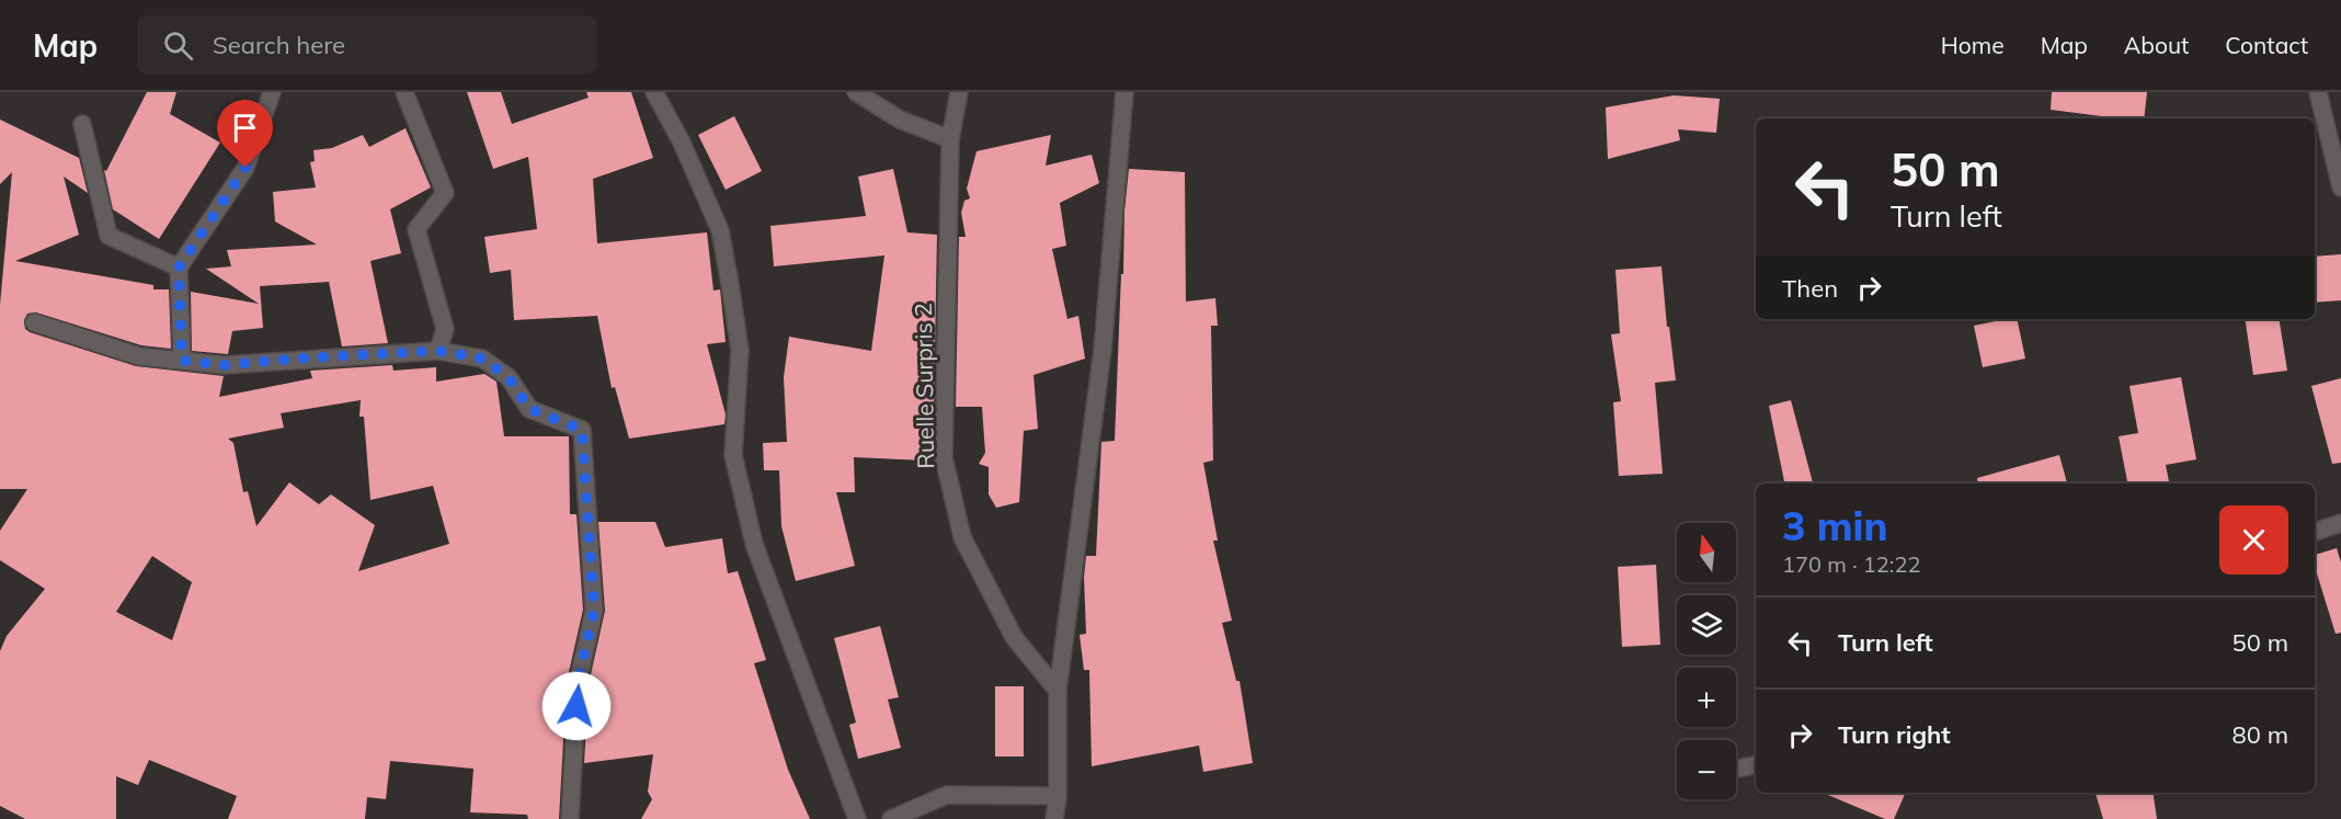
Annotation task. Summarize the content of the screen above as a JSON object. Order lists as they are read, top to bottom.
{
  "streets": {
    "street": ["Ruelle Surpris 2"]
  },
  "north": "top",
  "page": {
    "header": "Map",
    "search": "Search here",
    "nav": [
      "Home",
      "Map",
      "About",
      "Contact"
    ],
    "turn": ["50 m", "Turn left"],
    "then": "Then",
    "heading": ["3 min", "170 m · 12:22"],
    "map_buttons": ["+", "−"],
    "list": [
      {
        "name": "Turn left",
        "value": "50 m"
      },
      {
        "name": "Turn right",
        "value": "80 m"
      }
    ]
  }
}
